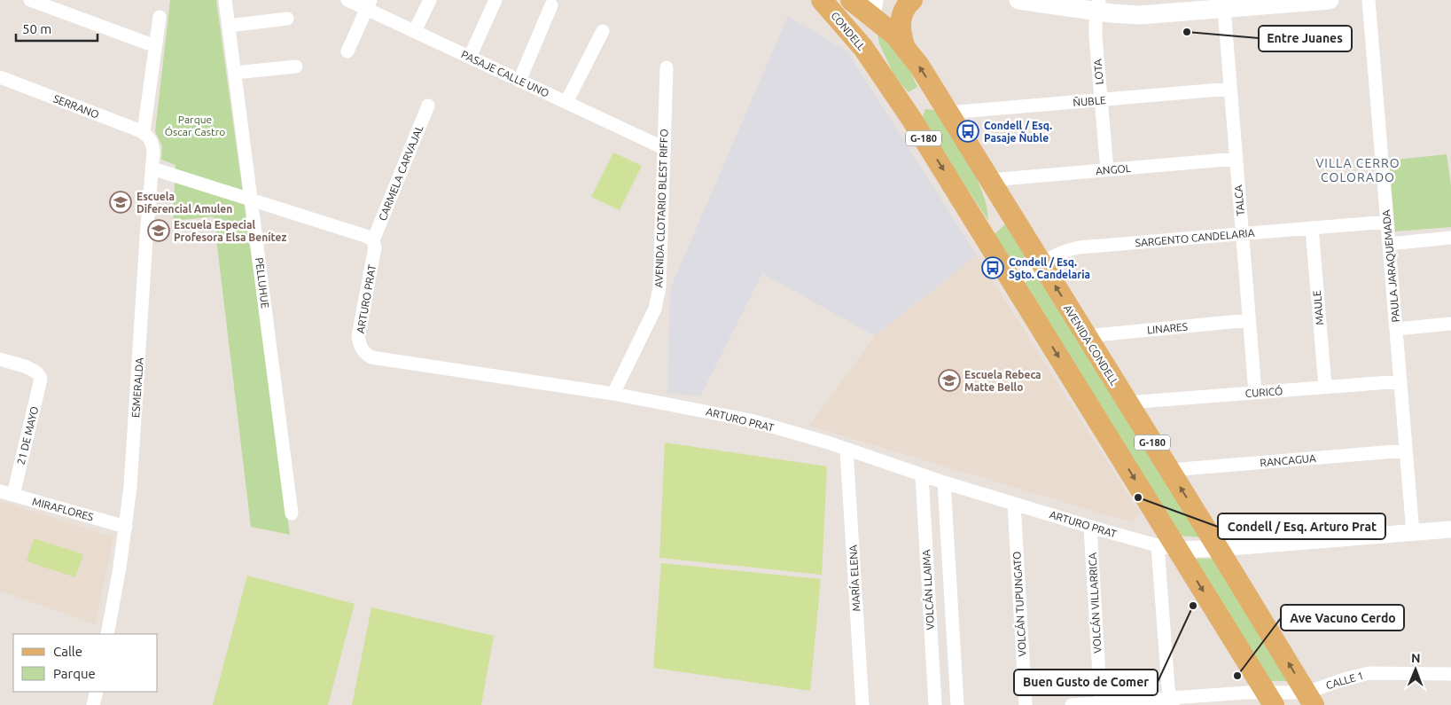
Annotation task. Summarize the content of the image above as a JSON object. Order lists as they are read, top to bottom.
{
  "streets": {
    "main road": ["CONDELL", "G-180", "AVENIDA CONDELL"],
    "street": [
      "LOTA",
      "PASAJE CALLE UNO",
      "ÑUBLE",
      "SERRANO",
      "ANGOL",
      "CARMELA CARVAJAL",
      "TALCA",
      "AVENIDA CLOTARIO BLEST RIFFO",
      "SARGENTO CANDELARIA",
      "PAULA JARAQUEMADA",
      "PELLUHUE",
      "ARTURO PRAT",
      "MAULE",
      "LINARES",
      "ESMERALDA",
      "CURICÓ",
      "21 DE MAYO",
      "RANCAGUA",
      "MIRAFLORES",
      "MARÍA ELENA",
      "VOLCÁN LLAIMA",
      "VOLCÁN VILLARRICA",
      "VOLCÁN TUPUNGATO",
      "CALLE 1"
    ]
  },
  "crossings": [
    ["CONDELL", "G-180"],
    ["LOTA", "ÑUBLE"],
    ["LOTA", "ANGOL"],
    ["PASAJE CALLE UNO", "AVENIDA CLOTARIO BLEST RIFFO"],
    ["ÑUBLE", "TALCA"],
    ["ÑUBLE", "AVENIDA CONDELL"],
    ["SERRANO", "ESMERALDA"],
    ["G-180", "SARGENTO CANDELARIA"],
    ["G-180", "ARTURO PRAT"],
    ["G-180", "CALLE 1"],
    ["ANGOL", "TALCA"],
    ["ANGOL", "AVENIDA CONDELL"],
    ["CARMELA CARVAJAL", "ARTURO PRAT"],
    ["TALCA", "SARGENTO CANDELARIA"],
    ["TALCA", "LINARES"],
    ["TALCA", "CURICÓ"],
    ["AVENIDA CLOTARIO BLEST RIFFO", "ARTURO PRAT"],
    ["SARGENTO CANDELARIA", "PAULA JARAQUEMADA"],
    ["SARGENTO CANDELARIA", "MAULE"],
    ["SARGENTO CANDELARIA", "AVENIDA CONDELL"],
    ["PAULA JARAQUEMADA", "ARTURO PRAT"],
    ["PAULA JARAQUEMADA", "CURICÓ"],
    ["PAULA JARAQUEMADA", "RANCAGUA"],
    ["ARTURO PRAT", "AVENIDA CONDELL"],
    ["ARTURO PRAT", "MARÍA ELENA"],
    ["ARTURO PRAT", "VOLCÁN LLAIMA"],
    ["ARTURO PRAT", "VOLCÁN VILLARRICA"],
    ["ARTURO PRAT", "VOLCÁN TUPUNGATO"],
    ["MAULE", "CURICÓ"],
    ["LINARES", "AVENIDA CONDELL"],
    ["AVENIDA CONDELL", "CURICÓ"],
    ["AVENIDA CONDELL", "RANCAGUA"],
    ["AVENIDA CONDELL", "CALLE 1"],
    ["ESMERALDA", "MIRAFLORES"],
    ["21 DE MAYO", "MIRAFLORES"],
    ["VOLCÁN VILLARRICA", "CALLE 1"]
  ],
  "districts": ["VILLA CERRO COLORADO"],
  "parks": ["Parque Óscar Castro"],
  "places": {
    "other": [
      "Entre Juanes",
      "Condell / Esq. Arturo Prat",
      "Buen Gusto de Comer",
      "Ave Vacuno Cerdo"
    ],
    "bus stop": ["Condell / Esq. Pasaje Ñuble", "Condell / Esq. Sgto. Candelaria"],
    "school or university": ["Escuela Diferencial Amulen", "Escuela Especial Profesora Elsa Benítez", "Escuela Rebeca Matte Bello"]
  },
  "legend": ["Calle", "Parque"],
  "scale_bar": "50 m",
  "north": "top"
}
